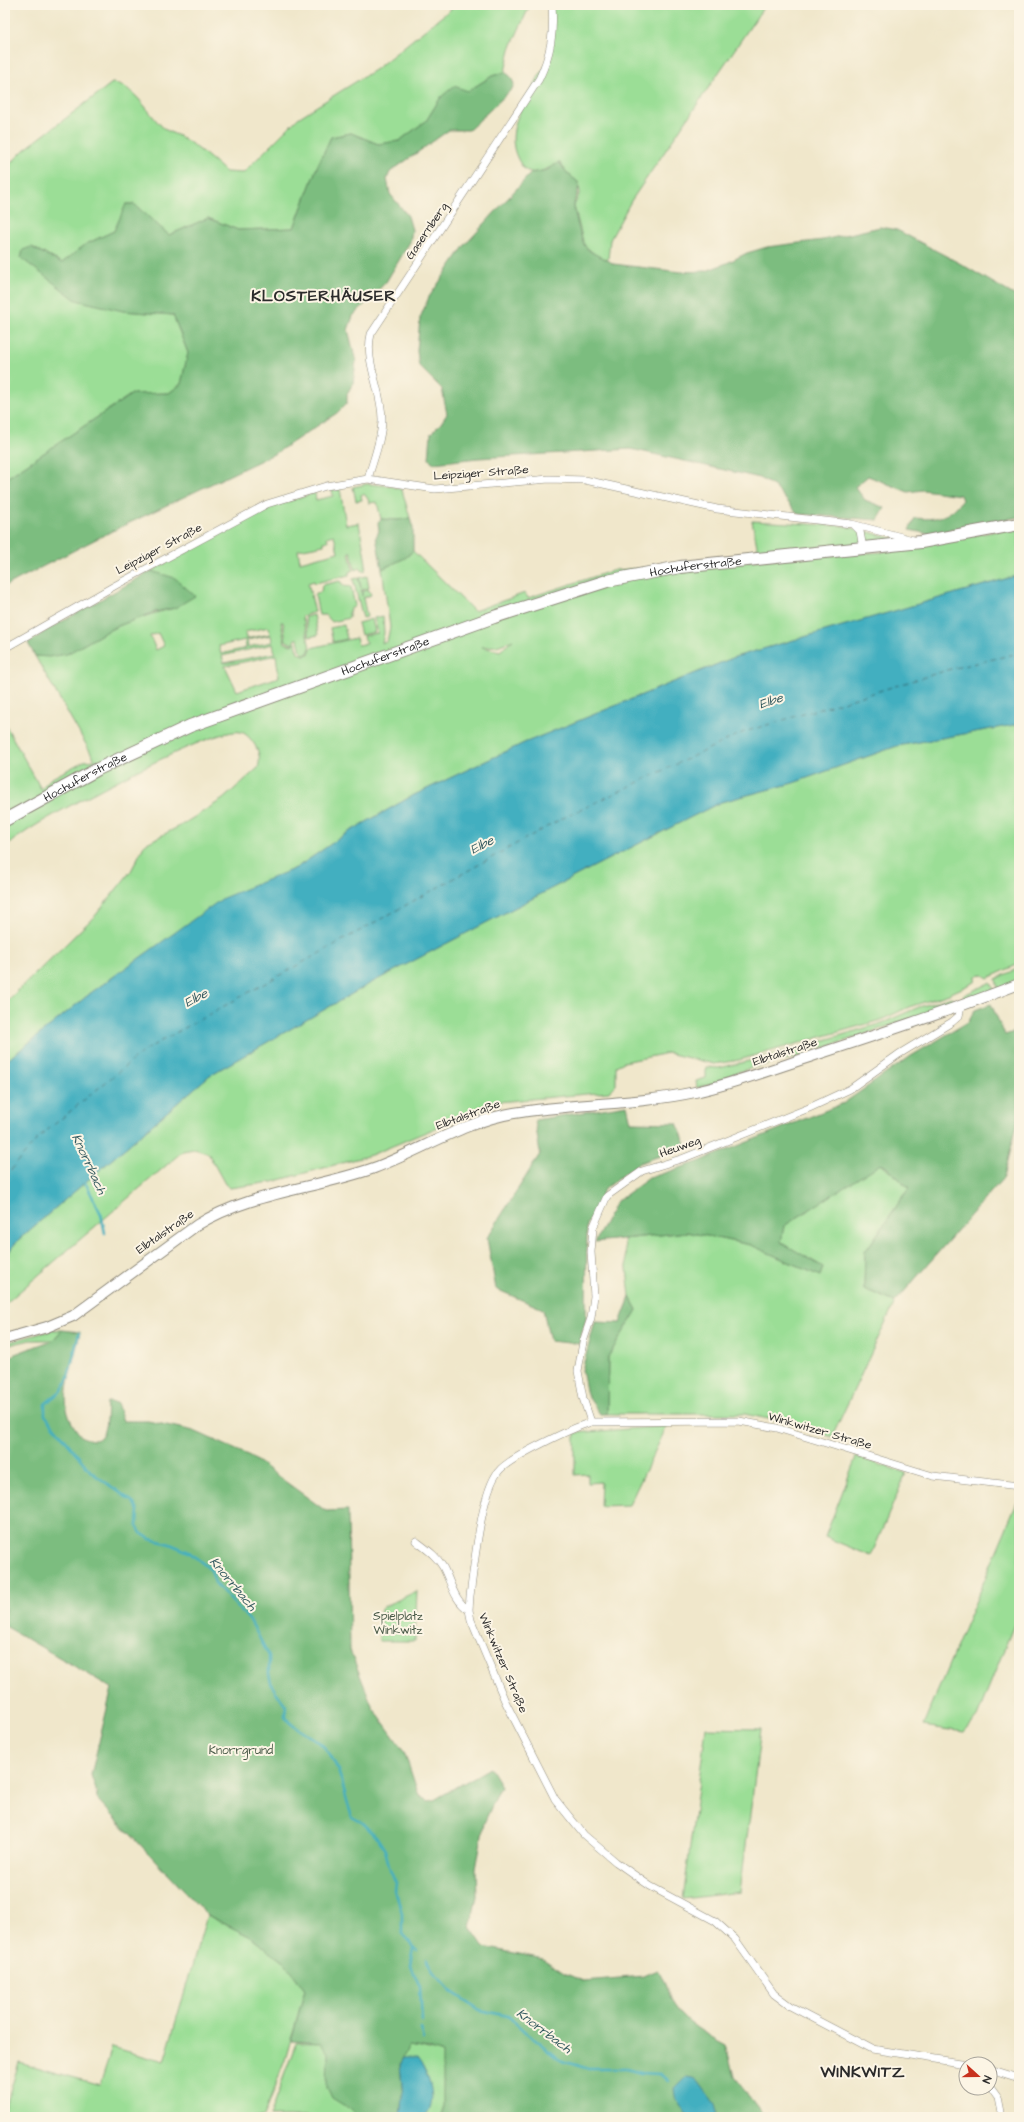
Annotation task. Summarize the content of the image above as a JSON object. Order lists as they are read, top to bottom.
{
  "streets": {
    "main road": ["Hochuferstraße"],
    "street": [
      "Gasernberg",
      "Leipziger Straße",
      "Elbtalstraße",
      "Heuweg",
      "Winkwitzer Straße"
    ]
  },
  "crossings": [
    ["Gasernberg", "Leipziger Straße"],
    ["Leipziger Straße", "Hochuferstraße"],
    ["Elbtalstraße", "Heuweg"],
    ["Heuweg", "Winkwitzer Straße"]
  ],
  "districts": ["KLOSTERHÄUSER", "WINKWITZ"],
  "water": ["Elbe", "Knorrbach"],
  "parks": ["Spielplatz Winkwitz", "Knorrgrund"],
  "north": "right"
}
